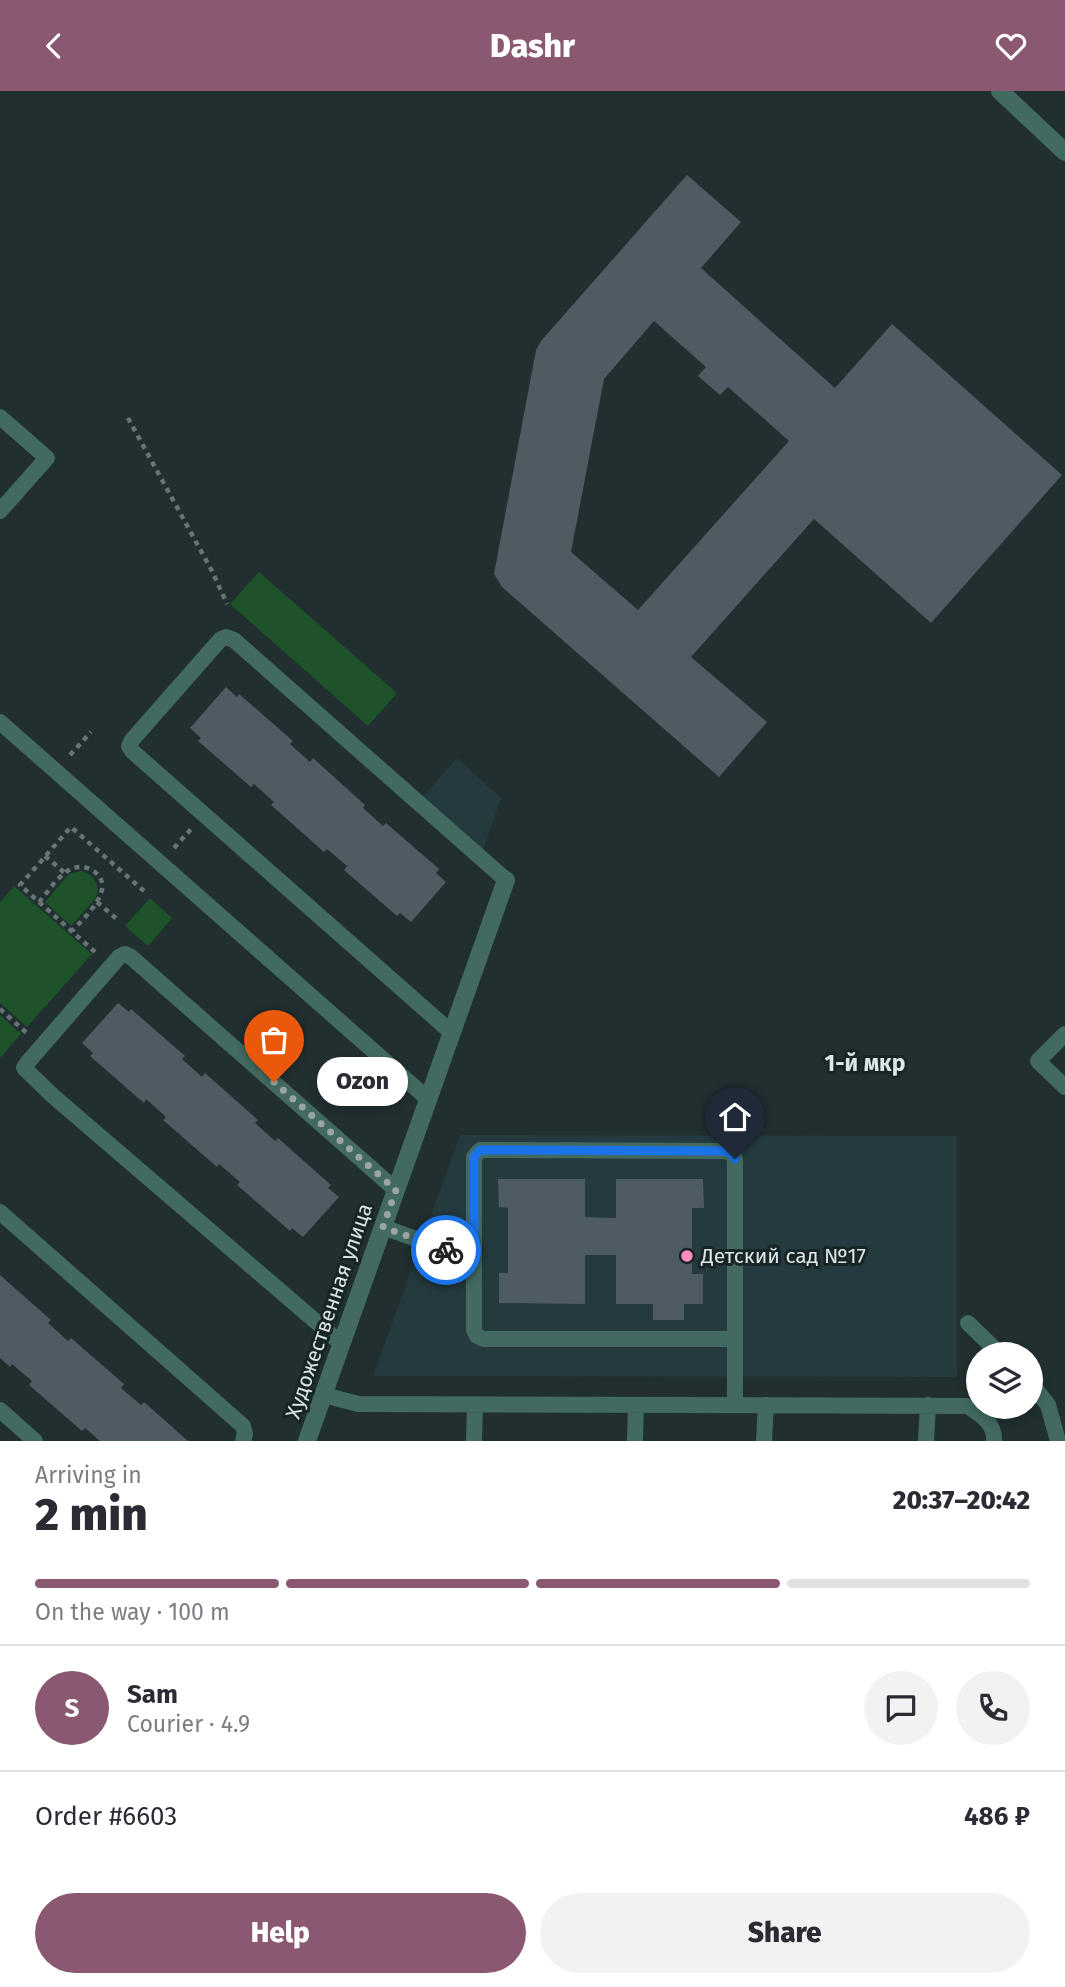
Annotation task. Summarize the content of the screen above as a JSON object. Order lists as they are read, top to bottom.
{
  "streets": {
    "street": ["Художественная улица"]
  },
  "districts": ["1-й мкр"],
  "places": ["Ozon", "Детский сад №17"],
  "page": {
    "header": "Dashr",
    "bubble": "Ozon",
    "heading": ["2 min", "Arriving in", "20:37–20:42"],
    "panel": [
      "Sam",
      "Courier · 4.9",
      "Order #6603",
      "486 ₽"
    ],
    "bar": "On the way · 100 m",
    "round": "S",
    "buttons": ["Help", "Share"]
  }
}
